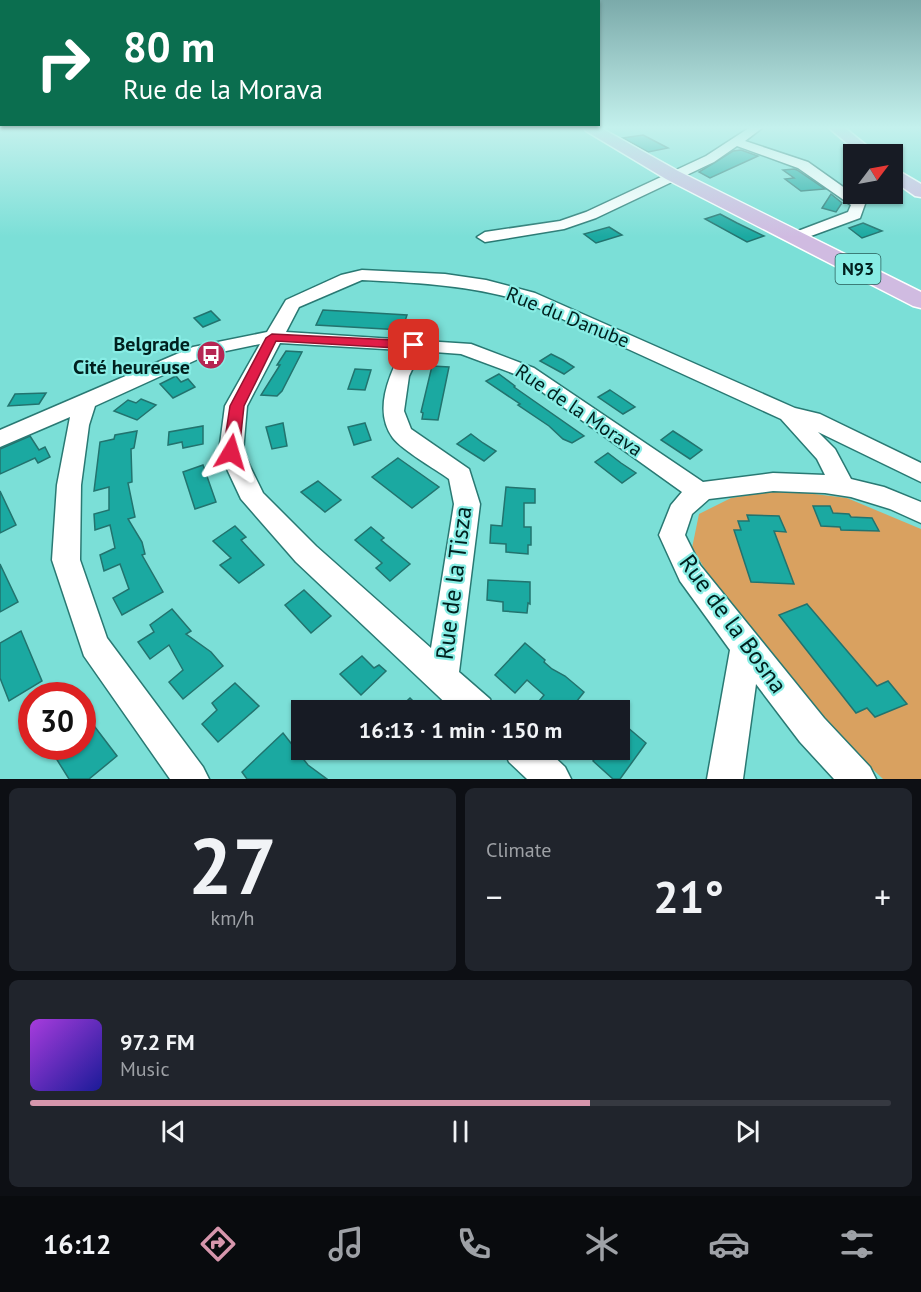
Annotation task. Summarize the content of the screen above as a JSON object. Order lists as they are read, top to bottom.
{
  "streets": {
    "main road": ["N93"],
    "street": [
      "Rue du Danube",
      "Rue de la Morava",
      "Rue de la Tisza",
      "Rue de la Bosna"
    ]
  },
  "crossings": [
    ["Rue du Danube", "Rue de la Morava"],
    ["Rue du Danube", "Rue de la Tisza"],
    ["Rue de la Morava", "Rue de la Tisza"],
    ["Rue de la Morava", "Rue de la Bosna"]
  ],
  "places": {
    "bus stop": ["Belgrade Cité heureuse"]
  },
  "north": "top right",
  "page": {
    "turn": ["80 m", "Rue de la Morava"],
    "limit": "30",
    "trip": "16:13 · 1 min · 150 m",
    "tile": [
      ["27", "km/h"],
      "Climate"
    ],
    "heat": ["−", "21°", "+"],
    "song": ["97.2 FM", "Music"],
    "tabs": "16:12"
  }
}
